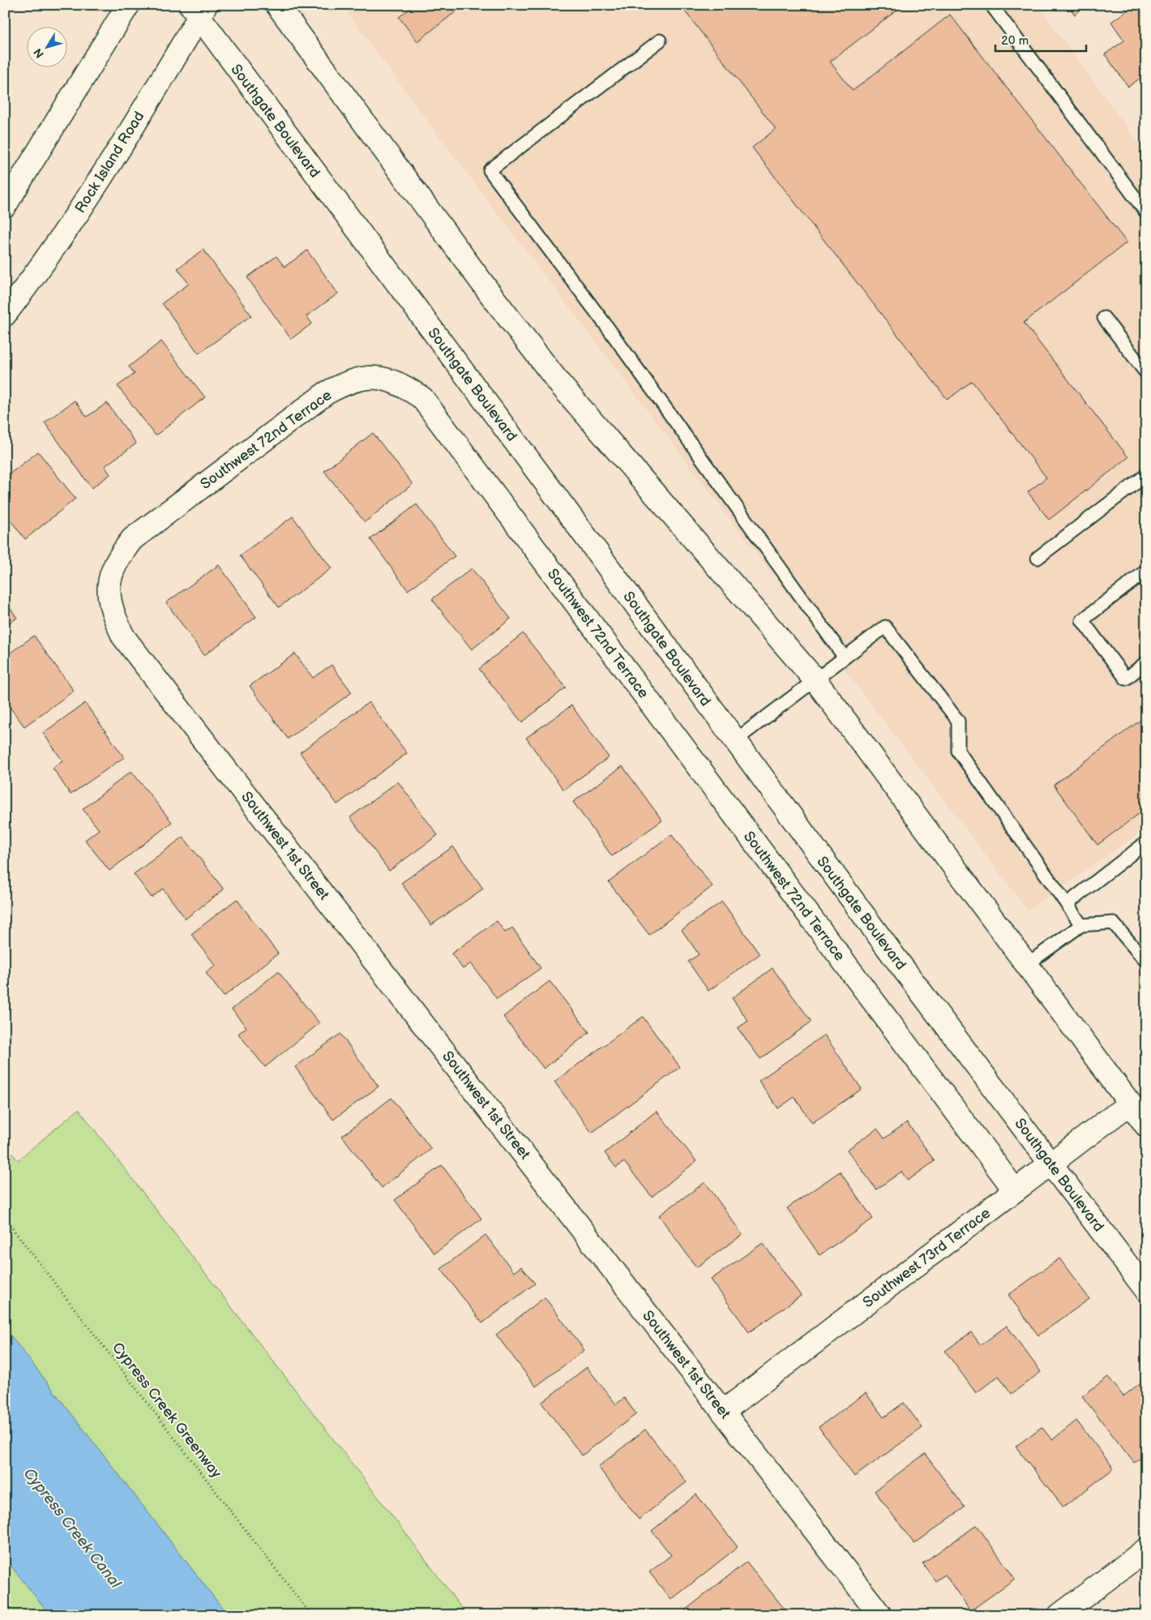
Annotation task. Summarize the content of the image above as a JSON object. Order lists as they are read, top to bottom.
{
  "streets": {
    "main road": [
      "Southgate Boulevard",
      "Rock Island Road",
      "Southwest 72nd Terrace",
      "Southwest 1st Street",
      "Southwest 73rd Terrace"
    ],
    "path": ["Cypress Creek Greenway"]
  },
  "crossings": [
    ["Southgate Boulevard", "Rock Island Road"],
    ["Southgate Boulevard", "Southwest 73rd Terrace"],
    ["Southwest 72nd Terrace", "Southwest 1st Street"],
    ["Southwest 72nd Terrace", "Southwest 73rd Terrace"],
    ["Southwest 1st Street", "Southwest 73rd Terrace"]
  ],
  "water": ["Cypress Creek Canal"],
  "scale_bar": "20 m",
  "north": "bottom left"
}
